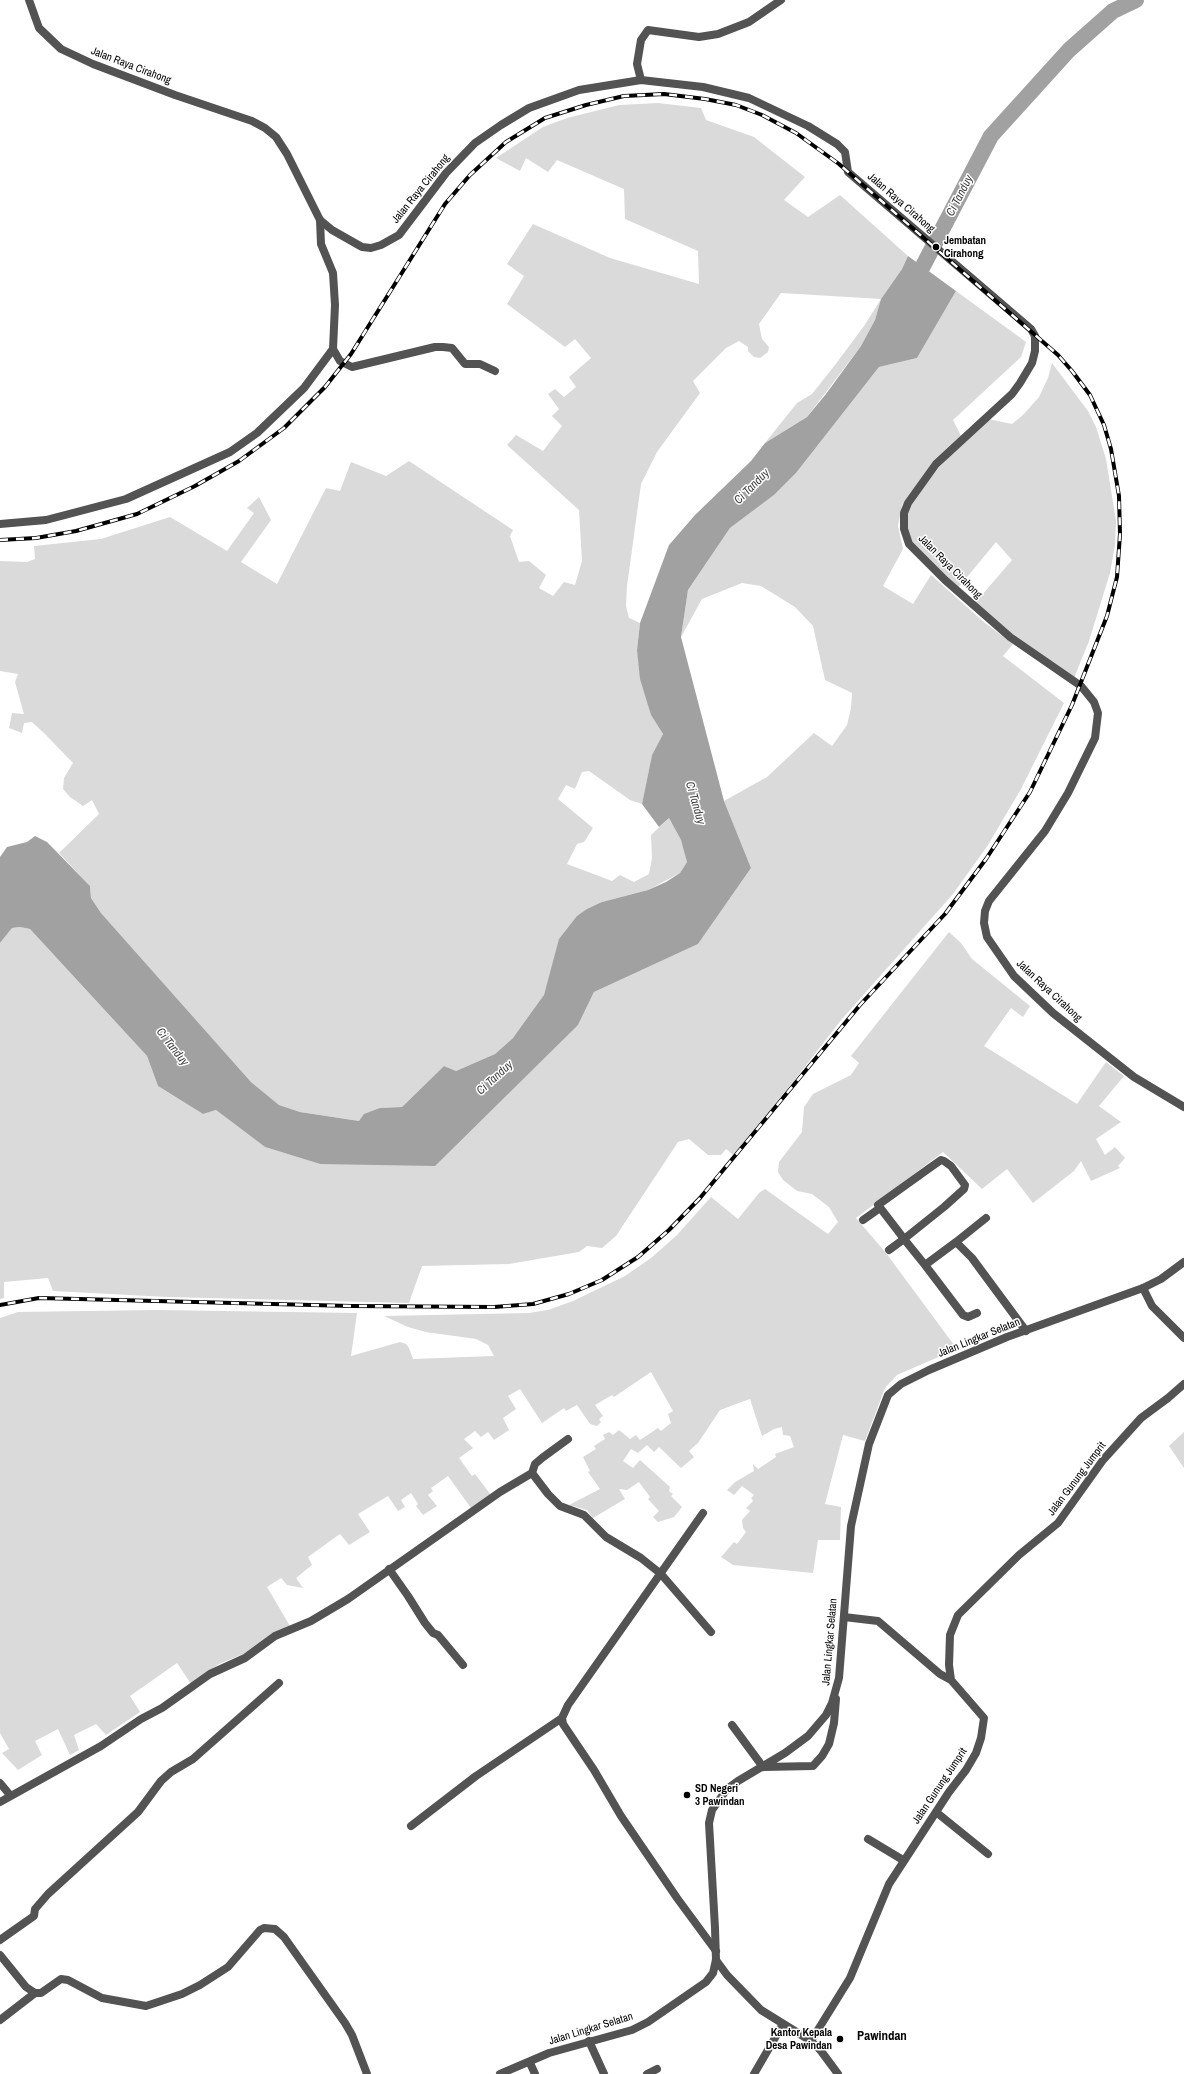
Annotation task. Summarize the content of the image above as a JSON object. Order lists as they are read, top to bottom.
{
  "streets": {
    "street": ["Jalan Raya Cirahong", "Jalan Lingkar Selatan", "Jalan Gunung Jumprit"]
  },
  "districts": ["Pawindan"],
  "water": ["Ci Tanduy"],
  "places": ["Jembatan Cirahong", "SD Negeri 3 Pawindan", "Kantor Kepala Desa Pawindan"]
}
